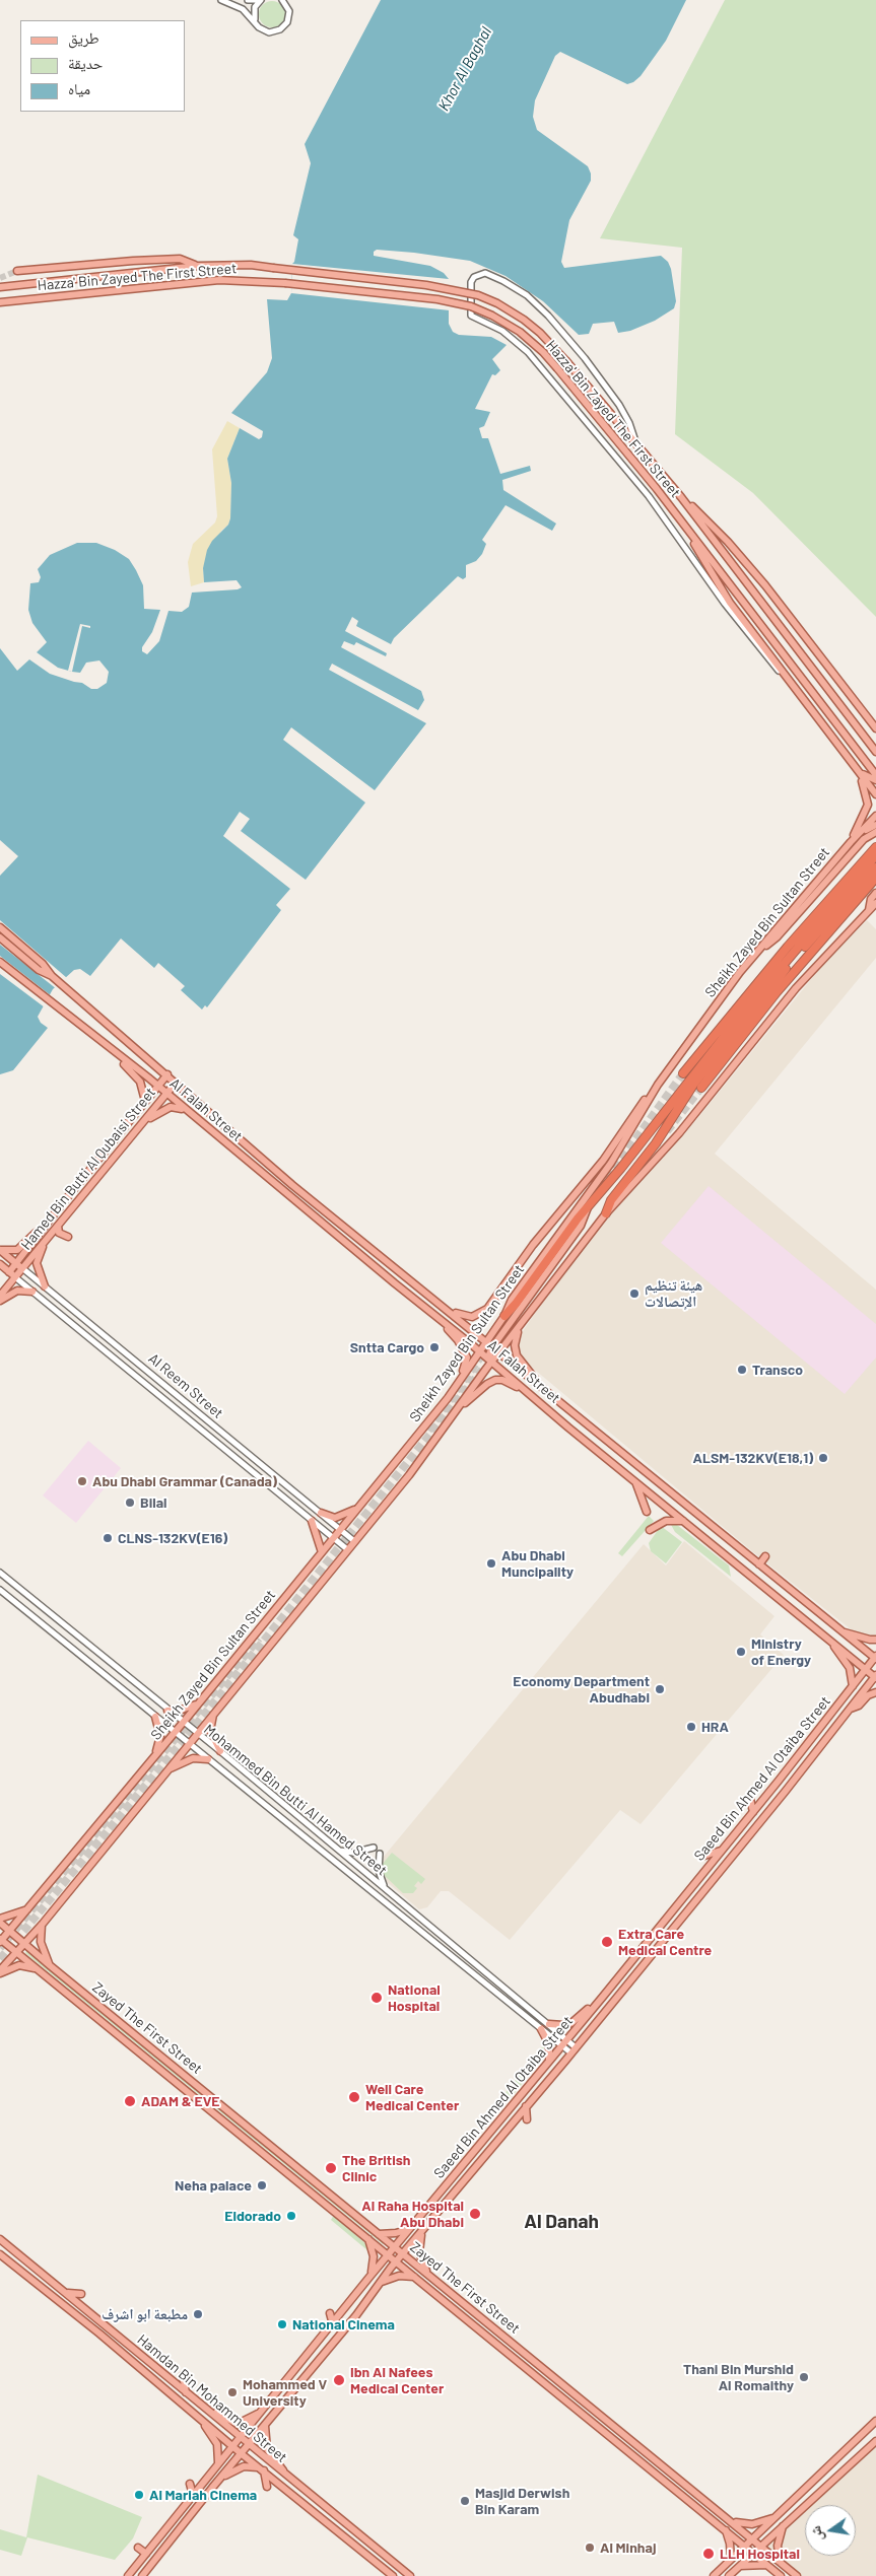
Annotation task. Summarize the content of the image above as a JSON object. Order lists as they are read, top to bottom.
{
  "streets": {
    "main road": [
      "Hazza' Bin Zayed The First Street",
      "Sheikh Zayed Bin Sultan Street",
      "Al Falah Street",
      "Hamed Bin Butti Al Qubaisi Street",
      "Al Reem Street",
      "Saeed Bin Ahmed Al Otaiba Street",
      "Zayed The First Street",
      "Hamdan Bin Mohammed Street"
    ],
    "street": ["Mohammed Bin Butti Al Hamed Street"]
  },
  "crossings": [
    ["Sheikh Zayed Bin Sultan Street", "Al Falah Street"],
    ["Sheikh Zayed Bin Sultan Street", "Al Reem Street"],
    ["Sheikh Zayed Bin Sultan Street", "Mohammed Bin Butti Al Hamed Street"],
    ["Sheikh Zayed Bin Sultan Street", "Zayed The First Street"],
    ["Al Falah Street", "Hamed Bin Butti Al Qubaisi Street"],
    ["Al Falah Street", "Saeed Bin Ahmed Al Otaiba Street"],
    ["Hamed Bin Butti Al Qubaisi Street", "Al Reem Street"],
    ["Saeed Bin Ahmed Al Otaiba Street", "Mohammed Bin Butti Al Hamed Street"],
    ["Saeed Bin Ahmed Al Otaiba Street", "Zayed The First Street"],
    ["Saeed Bin Ahmed Al Otaiba Street", "Hamdan Bin Mohammed Street"]
  ],
  "districts": ["Al Danah"],
  "water": ["Khor Al Baghal"],
  "places": [
    "هيئة تنظيم الإتصالات",
    "Sntta Cargo",
    "Transco",
    "ALSM-132KV(E18,1)",
    "Abu Dhabi Grammar (Canada)",
    "Bilal",
    "CLNS-132KV(E16)",
    "Abu Dhabi Muncipality",
    "Ministry of Energy",
    "Economy Department Abudhabi",
    "HRA",
    "Extra Care Medical Centre",
    "National Hospital",
    "Well Care Medical Center",
    "ADAM & EVE",
    "The British Clinic",
    "Neha palace",
    "Al Raha Hospital Abu Dhabi",
    "Eldorado",
    "مطبعة ابو اشرف",
    "National Cinema",
    "Thani Bin Murshid Al Romaithy",
    "Ibn Al Nafees Medical Center",
    "Mohammed V University",
    "Al Mariah Cinema",
    "Masjid Derwish Bin Karam",
    "Al Minhaj",
    "LLH Hospital"
  ],
  "legend": ["طريق", "حديقة", "مياه"],
  "north": "left"
}
